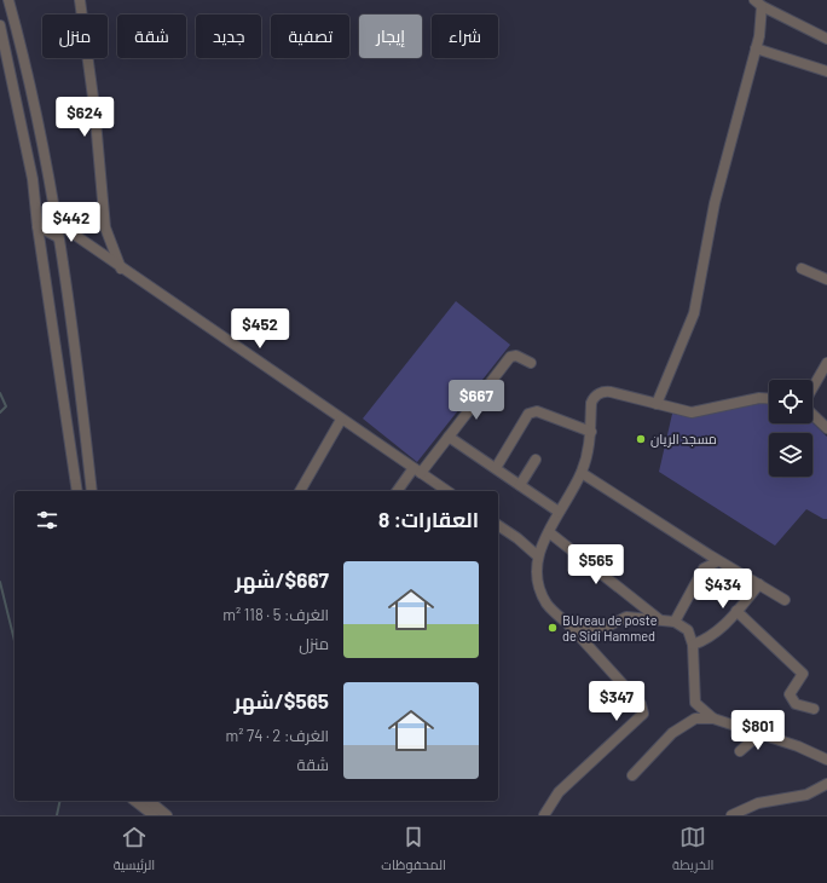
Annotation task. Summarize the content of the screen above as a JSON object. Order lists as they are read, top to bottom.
{
  "places": ["مسجد الريان", "BUreau de poste de Sidi Hammed"],
  "page": {
    "chip": [
      "شراء",
      "إيجار",
      "تصفية",
      "جديد",
      "شقة",
      "منزل"
    ],
    "price": [
      "$624",
      "$442",
      "$452",
      "$667",
      "$565",
      "$434",
      "$347",
      "$801"
    ],
    "heading": "العقارات: 8",
    "list": [
      {
        "name": "$667/شهر",
        "note": "الغرف: 5 · 118 m² · منزل"
      },
      {
        "name": "$565/شهر",
        "note": "الغرف: 2 · 74 m² · شقة"
      }
    ],
    "tabs": ["الخريطة", "المحفوظات", "الرئيسية"]
  }
}
